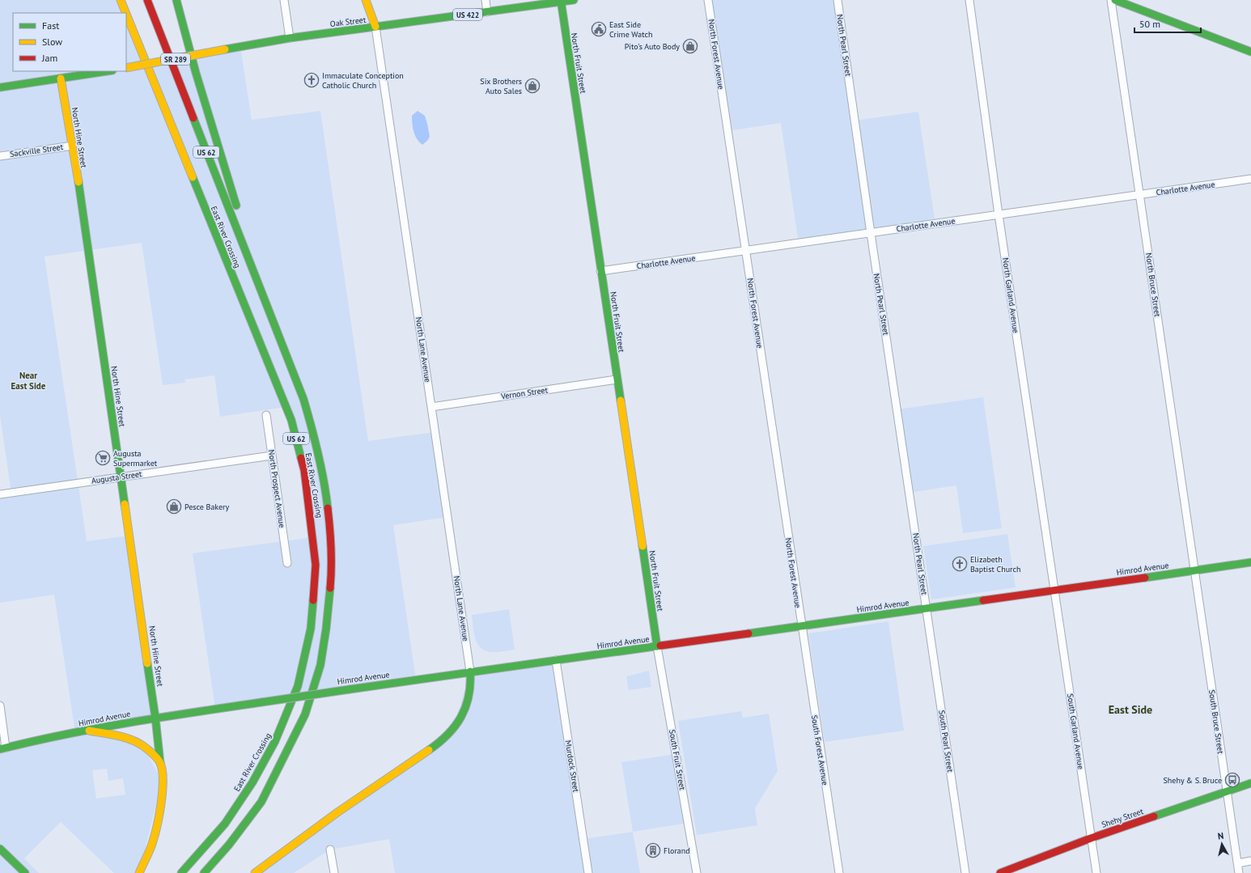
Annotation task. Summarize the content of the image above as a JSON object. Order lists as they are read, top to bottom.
{
  "streets": {
    "main road": [
      "US 422",
      "Oak Street",
      "SR 289",
      "North Fruit Street",
      "North Hine Street",
      "US 62",
      "East River Crossing",
      "Himrod Avenue",
      "Shehy Street"
    ],
    "street": [
      "North Pearl Street",
      "North Forest Avenue",
      "Sackville Street",
      "Charlotte Avenue",
      "North Bruce Street",
      "North Garland Avenue",
      "North Lane Avenue",
      "Vernon Street",
      "Augusta Street",
      "North Prospect Avenue",
      "South Bruce Street",
      "South Garland Avenue",
      "South Pearl Street",
      "South Forest Avenue",
      "South Fruit Street",
      "Murdock Street"
    ]
  },
  "crossings": [
    ["Oak Street", "North Fruit Street"],
    ["Oak Street", "North Lane Avenue"],
    ["North Pearl Street", "Charlotte Avenue"],
    ["North Pearl Street", "Himrod Avenue"],
    ["North Pearl Street", "South Pearl Street"],
    ["North Forest Avenue", "Charlotte Avenue"],
    ["North Forest Avenue", "Himrod Avenue"],
    ["North Forest Avenue", "South Forest Avenue"],
    ["North Fruit Street", "Charlotte Avenue"],
    ["North Fruit Street", "Vernon Street"],
    ["North Fruit Street", "Himrod Avenue"],
    ["North Fruit Street", "South Fruit Street"],
    ["North Hine Street", "Sackville Street"],
    ["North Hine Street", "Augusta Street"],
    ["North Hine Street", "Himrod Avenue"],
    ["Charlotte Avenue", "North Bruce Street"],
    ["Charlotte Avenue", "North Garland Avenue"],
    ["North Bruce Street", "Himrod Avenue"],
    ["North Bruce Street", "South Bruce Street"],
    ["North Garland Avenue", "Himrod Avenue"],
    ["North Garland Avenue", "South Garland Avenue"],
    ["North Lane Avenue", "Vernon Street"],
    ["North Lane Avenue", "Himrod Avenue"],
    ["Augusta Street", "North Prospect Avenue"],
    ["Himrod Avenue", "South Bruce Street"],
    ["Himrod Avenue", "South Garland Avenue"],
    ["Himrod Avenue", "South Pearl Street"],
    ["Himrod Avenue", "South Forest Avenue"],
    ["Himrod Avenue", "South Fruit Street"],
    ["Himrod Avenue", "Murdock Street"],
    ["South Bruce Street", "Shehy Street"],
    ["South Garland Avenue", "Shehy Street"]
  ],
  "districts": ["Near East Side", "East Side"],
  "places": {
    "public building": ["East Side Crime Watch"],
    "shop": ["Pito's Auto Body", "Six Brothers Auto Sales", "Pesce Bakery"],
    "church": ["Immaculate Conception Catholic Church", "Elizabeth Baptist Church"],
    "supermarket": ["Augusta Supermarket"],
    "bus stop": ["Shehy & S. Bruce"],
    "building": ["Florand"]
  },
  "legend": ["Fast", "Slow", "Jam"],
  "scale_bar": "50 m",
  "north": "top"
}
